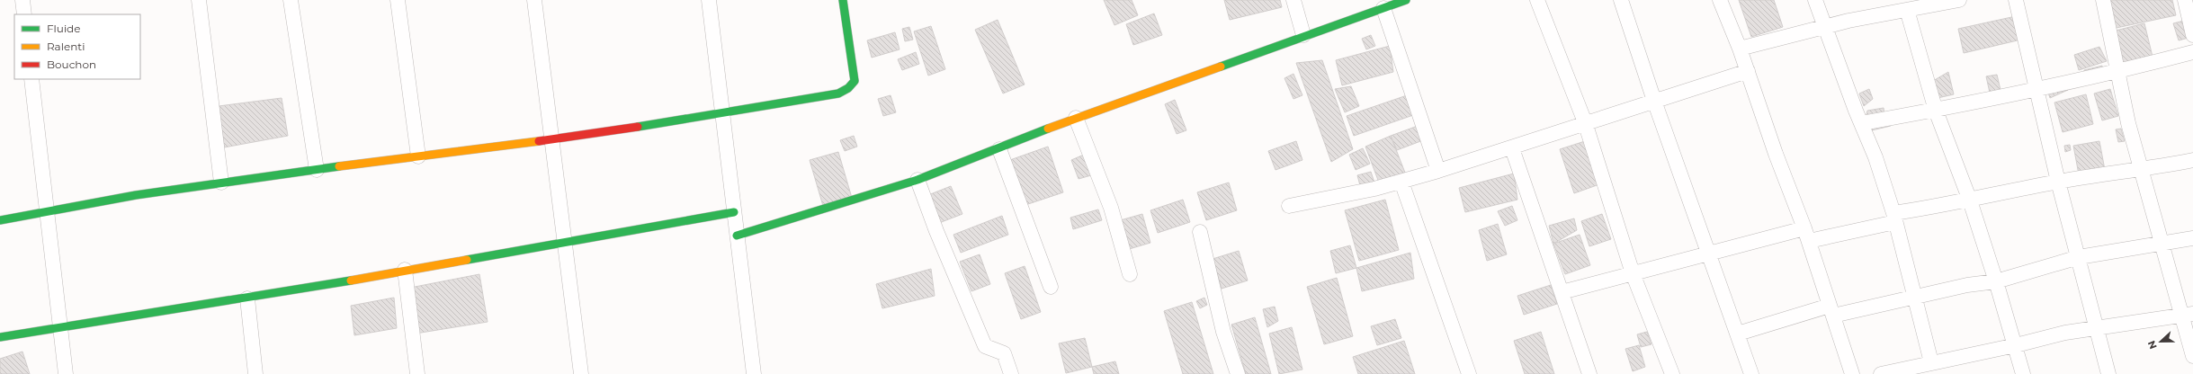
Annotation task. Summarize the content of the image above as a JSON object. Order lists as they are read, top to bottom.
{
  "legend": ["Fluide", "Ralenti", "Bouchon"],
  "north": "left"
}
